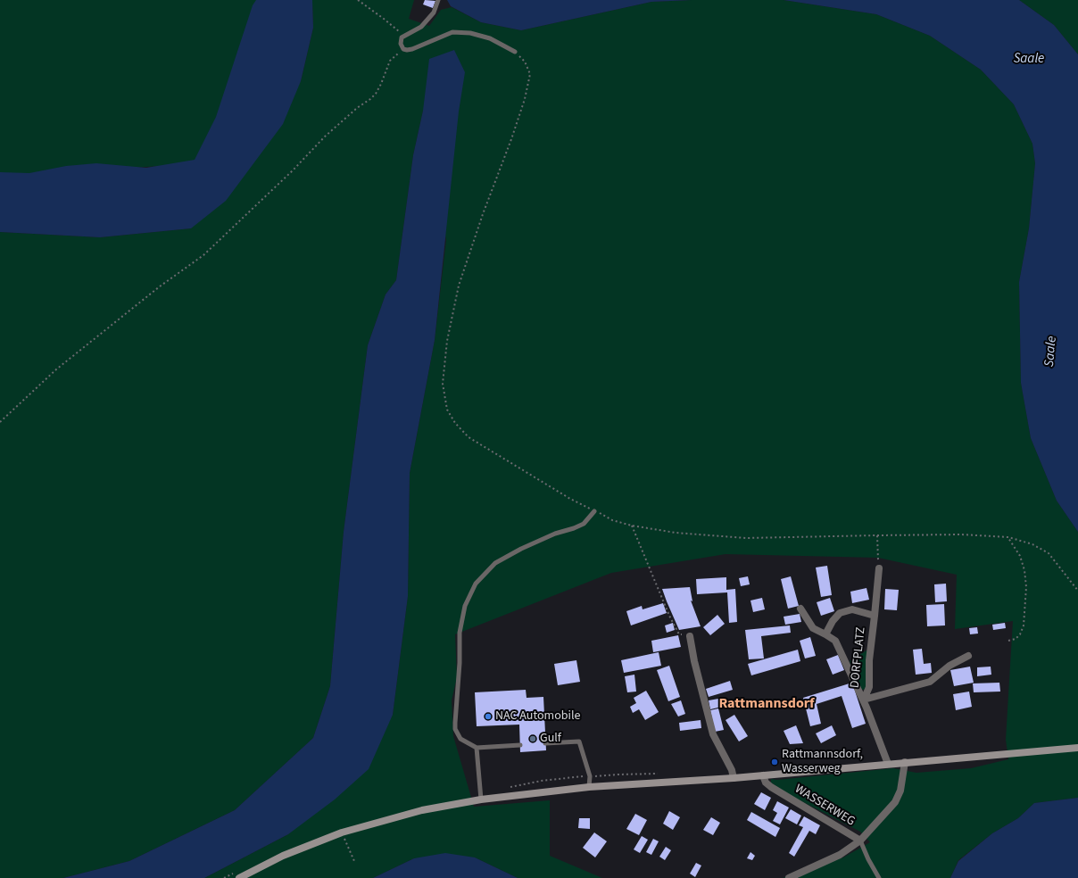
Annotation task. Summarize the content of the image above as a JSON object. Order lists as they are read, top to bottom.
{
  "streets": {
    "street": ["DORFPLATZ", "WASSERWEG"]
  },
  "districts": ["Rattmannsdorf"],
  "water": ["Saale"],
  "places": ["NAC Automobile", "Gulf", "Rattmannsdorf, Wasserweg"]
}
